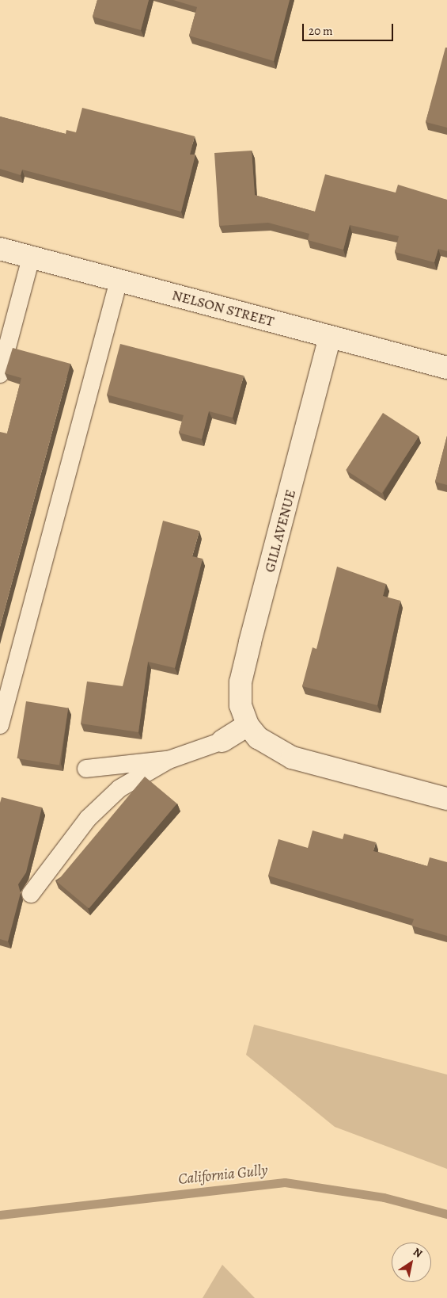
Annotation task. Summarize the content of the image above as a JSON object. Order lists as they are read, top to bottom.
{
  "streets": {
    "street": ["NELSON STREET", "GILL AVENUE"]
  },
  "crossings": [
    ["NELSON STREET", "GILL AVENUE"]
  ],
  "water": ["California Gully"],
  "scale_bar": "20 m",
  "north": "top right"
}
